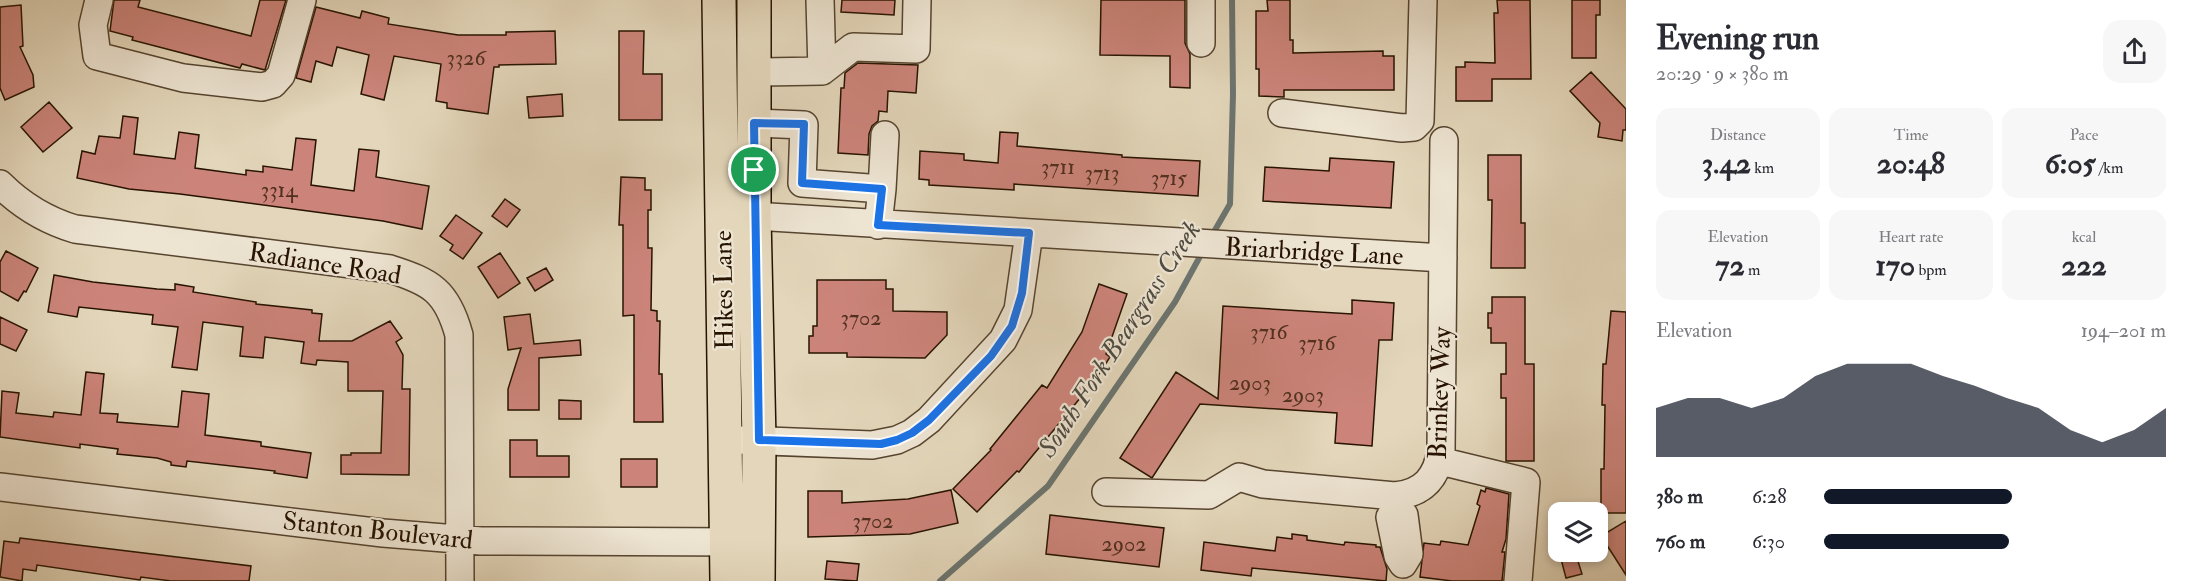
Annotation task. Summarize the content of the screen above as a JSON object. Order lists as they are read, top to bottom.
{
  "streets": {
    "main road": ["Hikes Lane"],
    "street": [
      "Briarbridge Lane",
      "Radiance Road",
      "Brinkey Way",
      "Stanton Boulevard"
    ]
  },
  "crossings": [
    ["Briarbridge Lane", "Hikes Lane"],
    ["Briarbridge Lane", "Brinkey Way"],
    ["Radiance Road", "Stanton Boulevard"],
    ["Hikes Lane", "Stanton Boulevard"]
  ],
  "water": ["South Fork Beargrass Creek"],
  "house_numbers": [
    "3326",
    "3711",
    "3713",
    "3715",
    "3314",
    "3702",
    "3716",
    "3716",
    "2903",
    "2903",
    "3702",
    "2902"
  ],
  "page": {
    "heading": ["Evening run", "20:29 · 9 × 380 m"],
    "stats": [
      ["Distance", "3.42 km"],
      ["Time", "20:48"],
      ["Pace", "6:05 /km"],
      ["Elevation", "72 m"],
      ["Heart rate", "170 bpm"],
      ["kcal", "222"]
    ],
    "chart": ["Elevation", "194–201 m"],
    "list": [
      {
        "name": "380 m",
        "note": "6:28"
      },
      {
        "name": "760 m",
        "note": "6:30"
      }
    ]
  }
}
